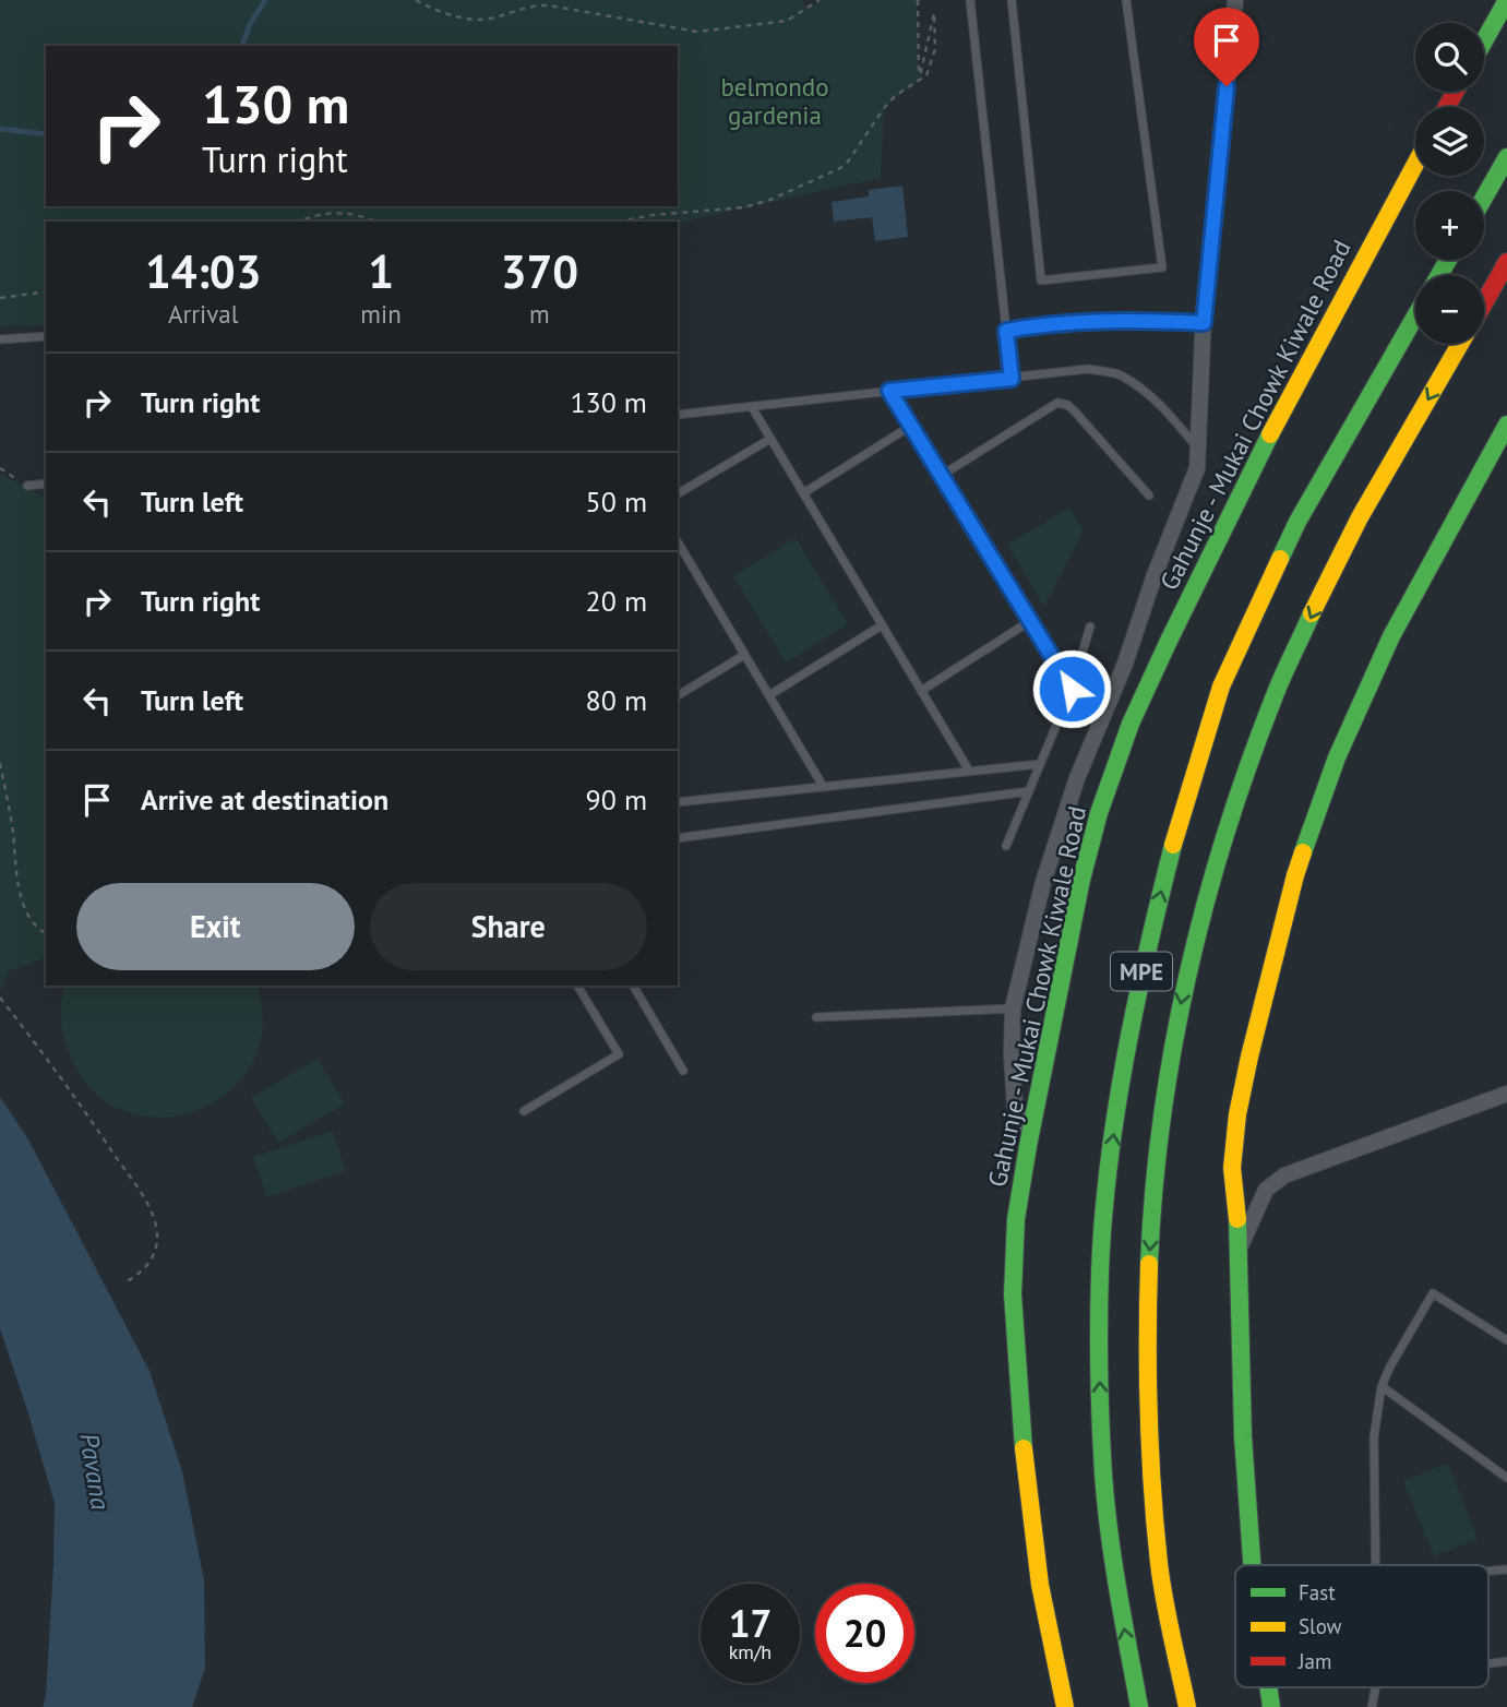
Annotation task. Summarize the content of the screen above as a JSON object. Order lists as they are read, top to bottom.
{
  "streets": {
    "main road": ["Gahunje - Mukai Chowk Kiwale Road", "MPE"]
  },
  "water": ["Pavana"],
  "parks": ["belmondo gardenia"],
  "legend": ["Fast", "Slow", "Jam"],
  "page": {
    "map_buttons": ["+", "−"],
    "turn": ["130 m", "Turn right"],
    "eta": [
      "14:03",
      "Arrival",
      "1",
      "min",
      "370",
      "m"
    ],
    "list": [
      {
        "name": "Turn right",
        "value": "130 m"
      },
      {
        "name": "Turn left",
        "value": "50 m"
      },
      {
        "name": "Turn right",
        "value": "20 m"
      },
      {
        "name": "Turn left",
        "value": "80 m"
      },
      {
        "name": "Arrive at destination",
        "value": "90 m"
      }
    ],
    "buttons": ["Exit", "Share"],
    "speed": "17 km/h",
    "limit": "20"
  }
}
